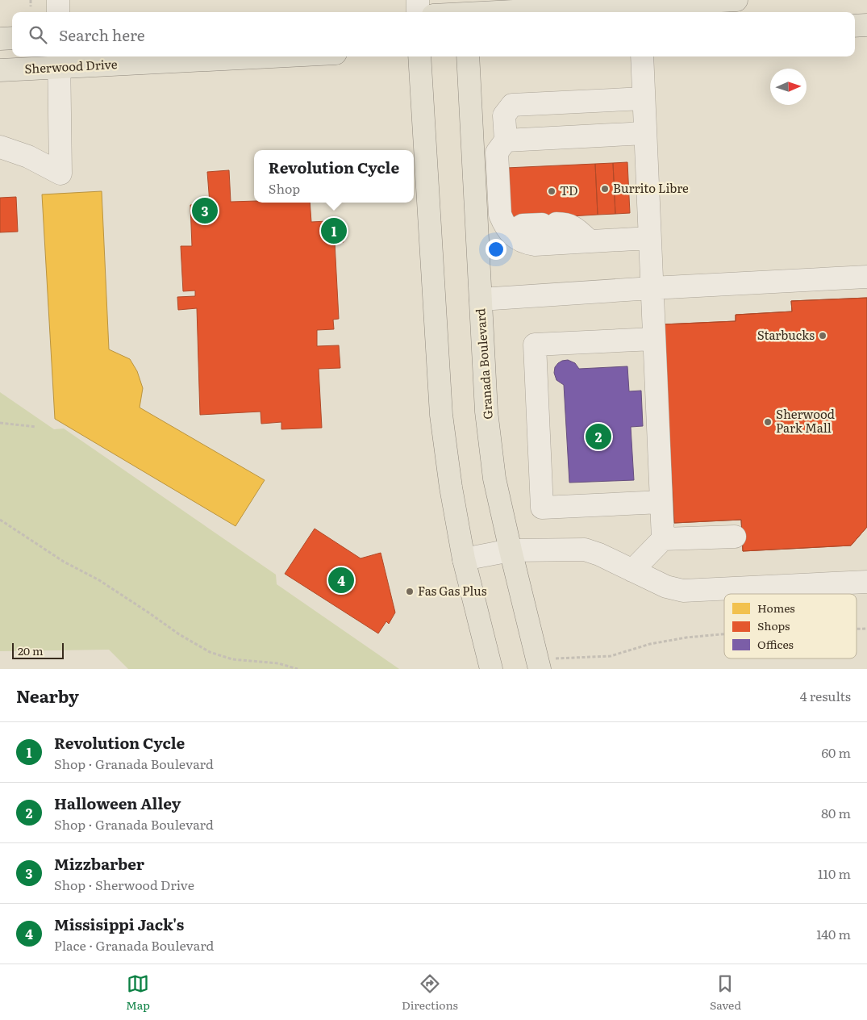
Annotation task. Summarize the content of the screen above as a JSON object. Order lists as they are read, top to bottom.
{
  "streets": {
    "main road": ["Sherwood Drive", "Granada Boulevard"]
  },
  "places": [
    "Burrito Libre",
    "TD",
    "Starbucks",
    "Sherwood Park Mall",
    "Fas Gas Plus"
  ],
  "legend": ["Homes", "Shops", "Offices"],
  "scale_bar": "20 m",
  "north": "right",
  "page": {
    "search": "Search here",
    "popup": ["Revolution Cycle", "Shop"],
    "pins": [
      "3",
      "1",
      "2",
      "4"
    ],
    "scale": "20 m",
    "heading": ["Nearby", "4 results"],
    "list": [
      {
        "mark": "1",
        "name": "Revolution Cycle",
        "note": "Shop · Granada Boulevard",
        "value": "60 m"
      },
      {
        "mark": "2",
        "name": "Halloween Alley",
        "note": "Shop · Granada Boulevard",
        "value": "80 m"
      },
      {
        "mark": "3",
        "name": "Mizzbarber",
        "note": "Shop · Sherwood Drive",
        "value": "110 m"
      },
      {
        "mark": "4",
        "name": "Missisippi Jack's",
        "note": "Place · Granada Boulevard",
        "value": "140 m"
      }
    ],
    "nav": ["Map", "Directions", "Saved"]
  }
}
